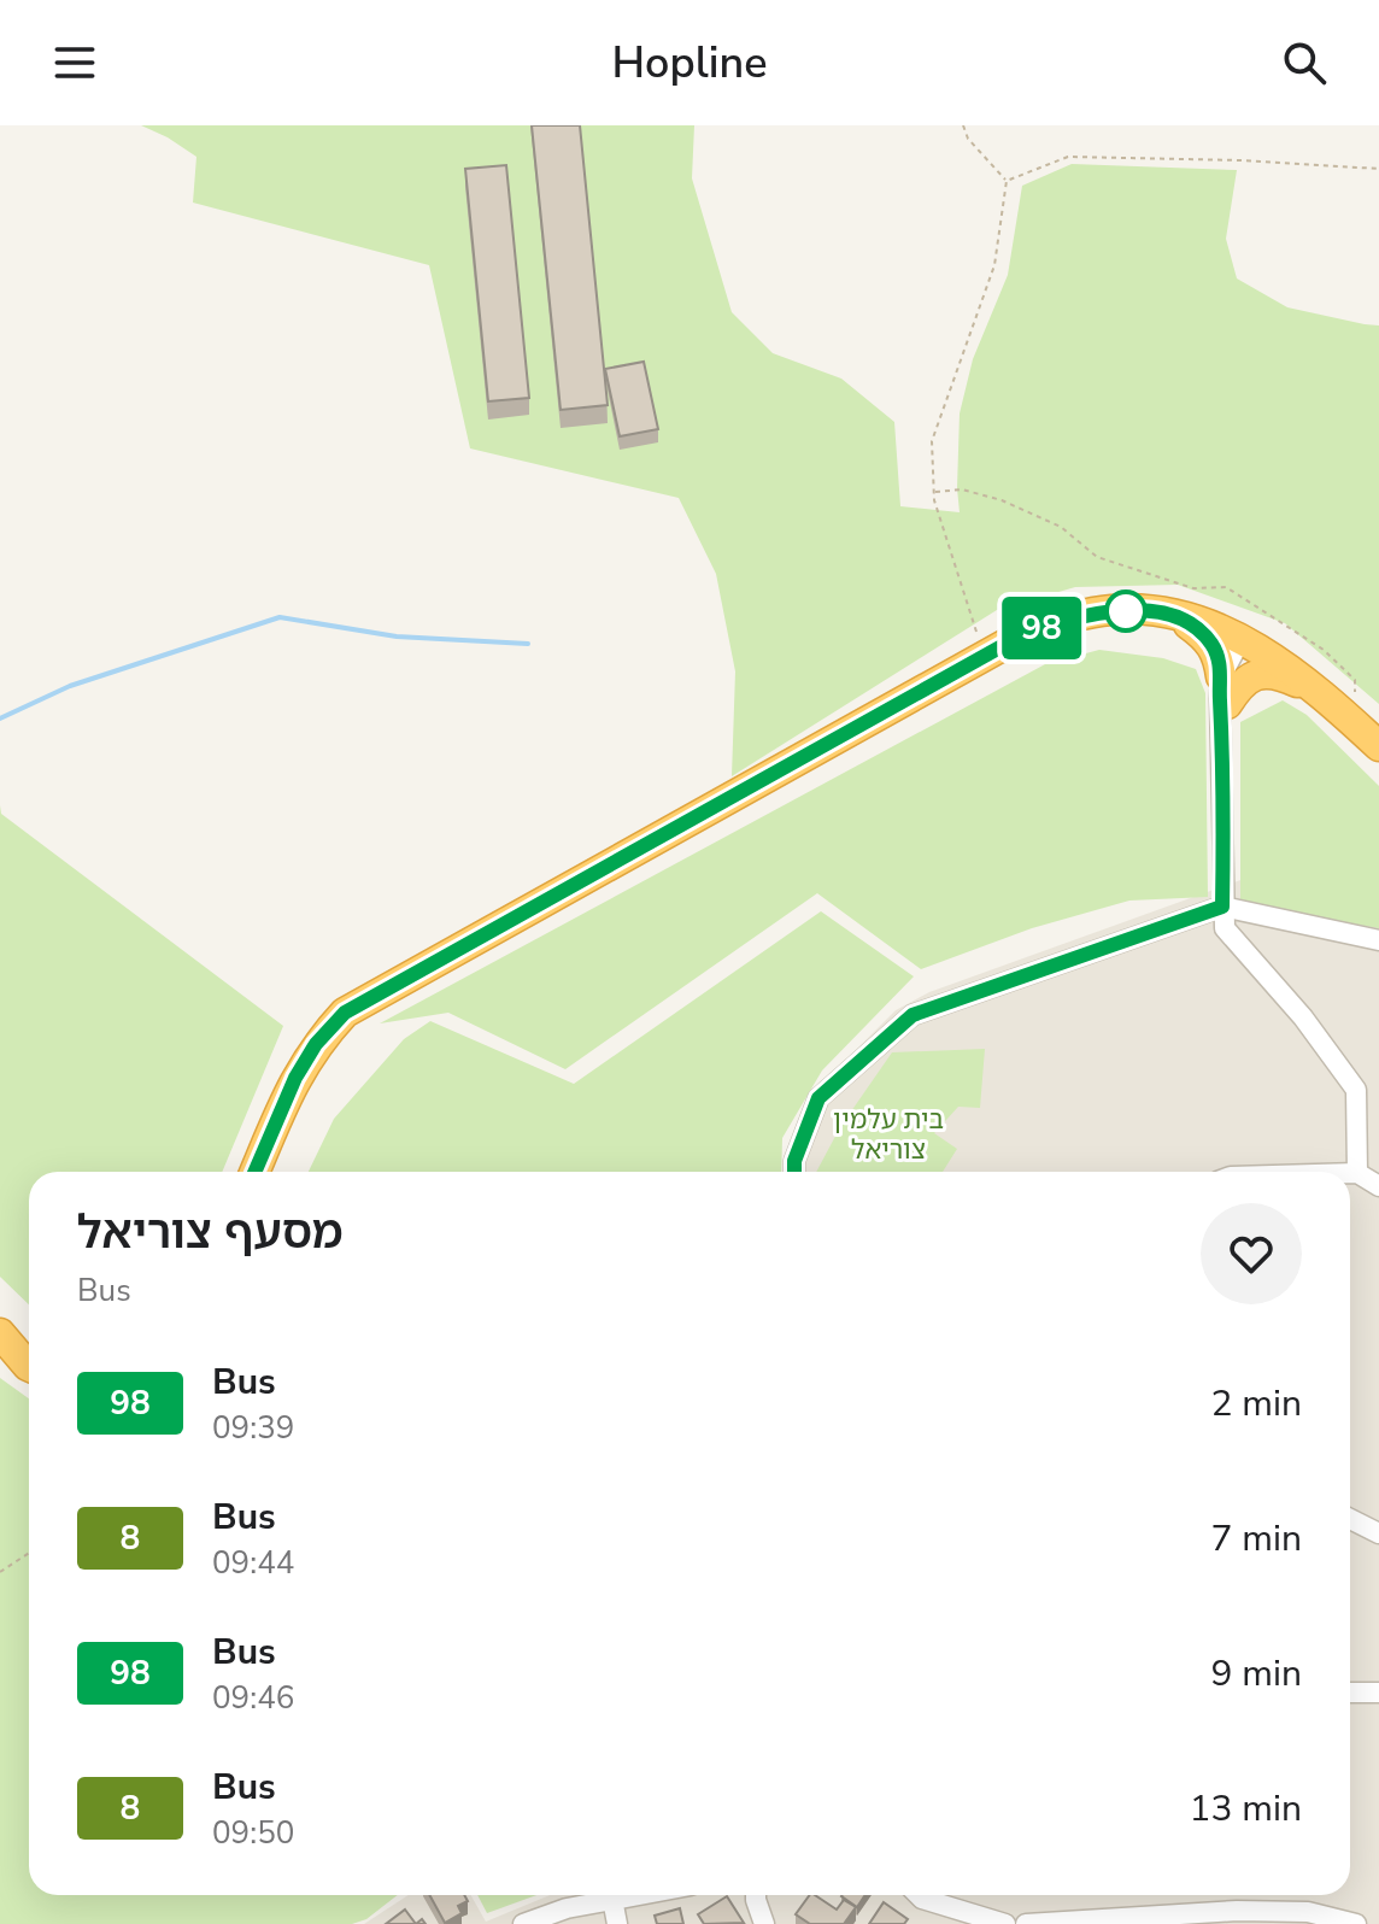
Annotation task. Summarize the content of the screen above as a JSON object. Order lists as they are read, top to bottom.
{
  "parks": ["בית עלמין צוריאל"],
  "lines": ["bus line 98"],
  "page": {
    "header": "Hopline",
    "on_map": "98",
    "heading": ["מסעף צוריאל", "Bus"],
    "list": [
      {
        "mark": "98",
        "name": "Bus",
        "note": "09:39",
        "value": "2 min"
      },
      {
        "mark": "8",
        "name": "Bus",
        "note": "09:44",
        "value": "7 min"
      },
      {
        "mark": "98",
        "name": "Bus",
        "note": "09:46",
        "value": "9 min"
      },
      {
        "mark": "8",
        "name": "Bus",
        "note": "09:50",
        "value": "13 min"
      }
    ]
  }
}
